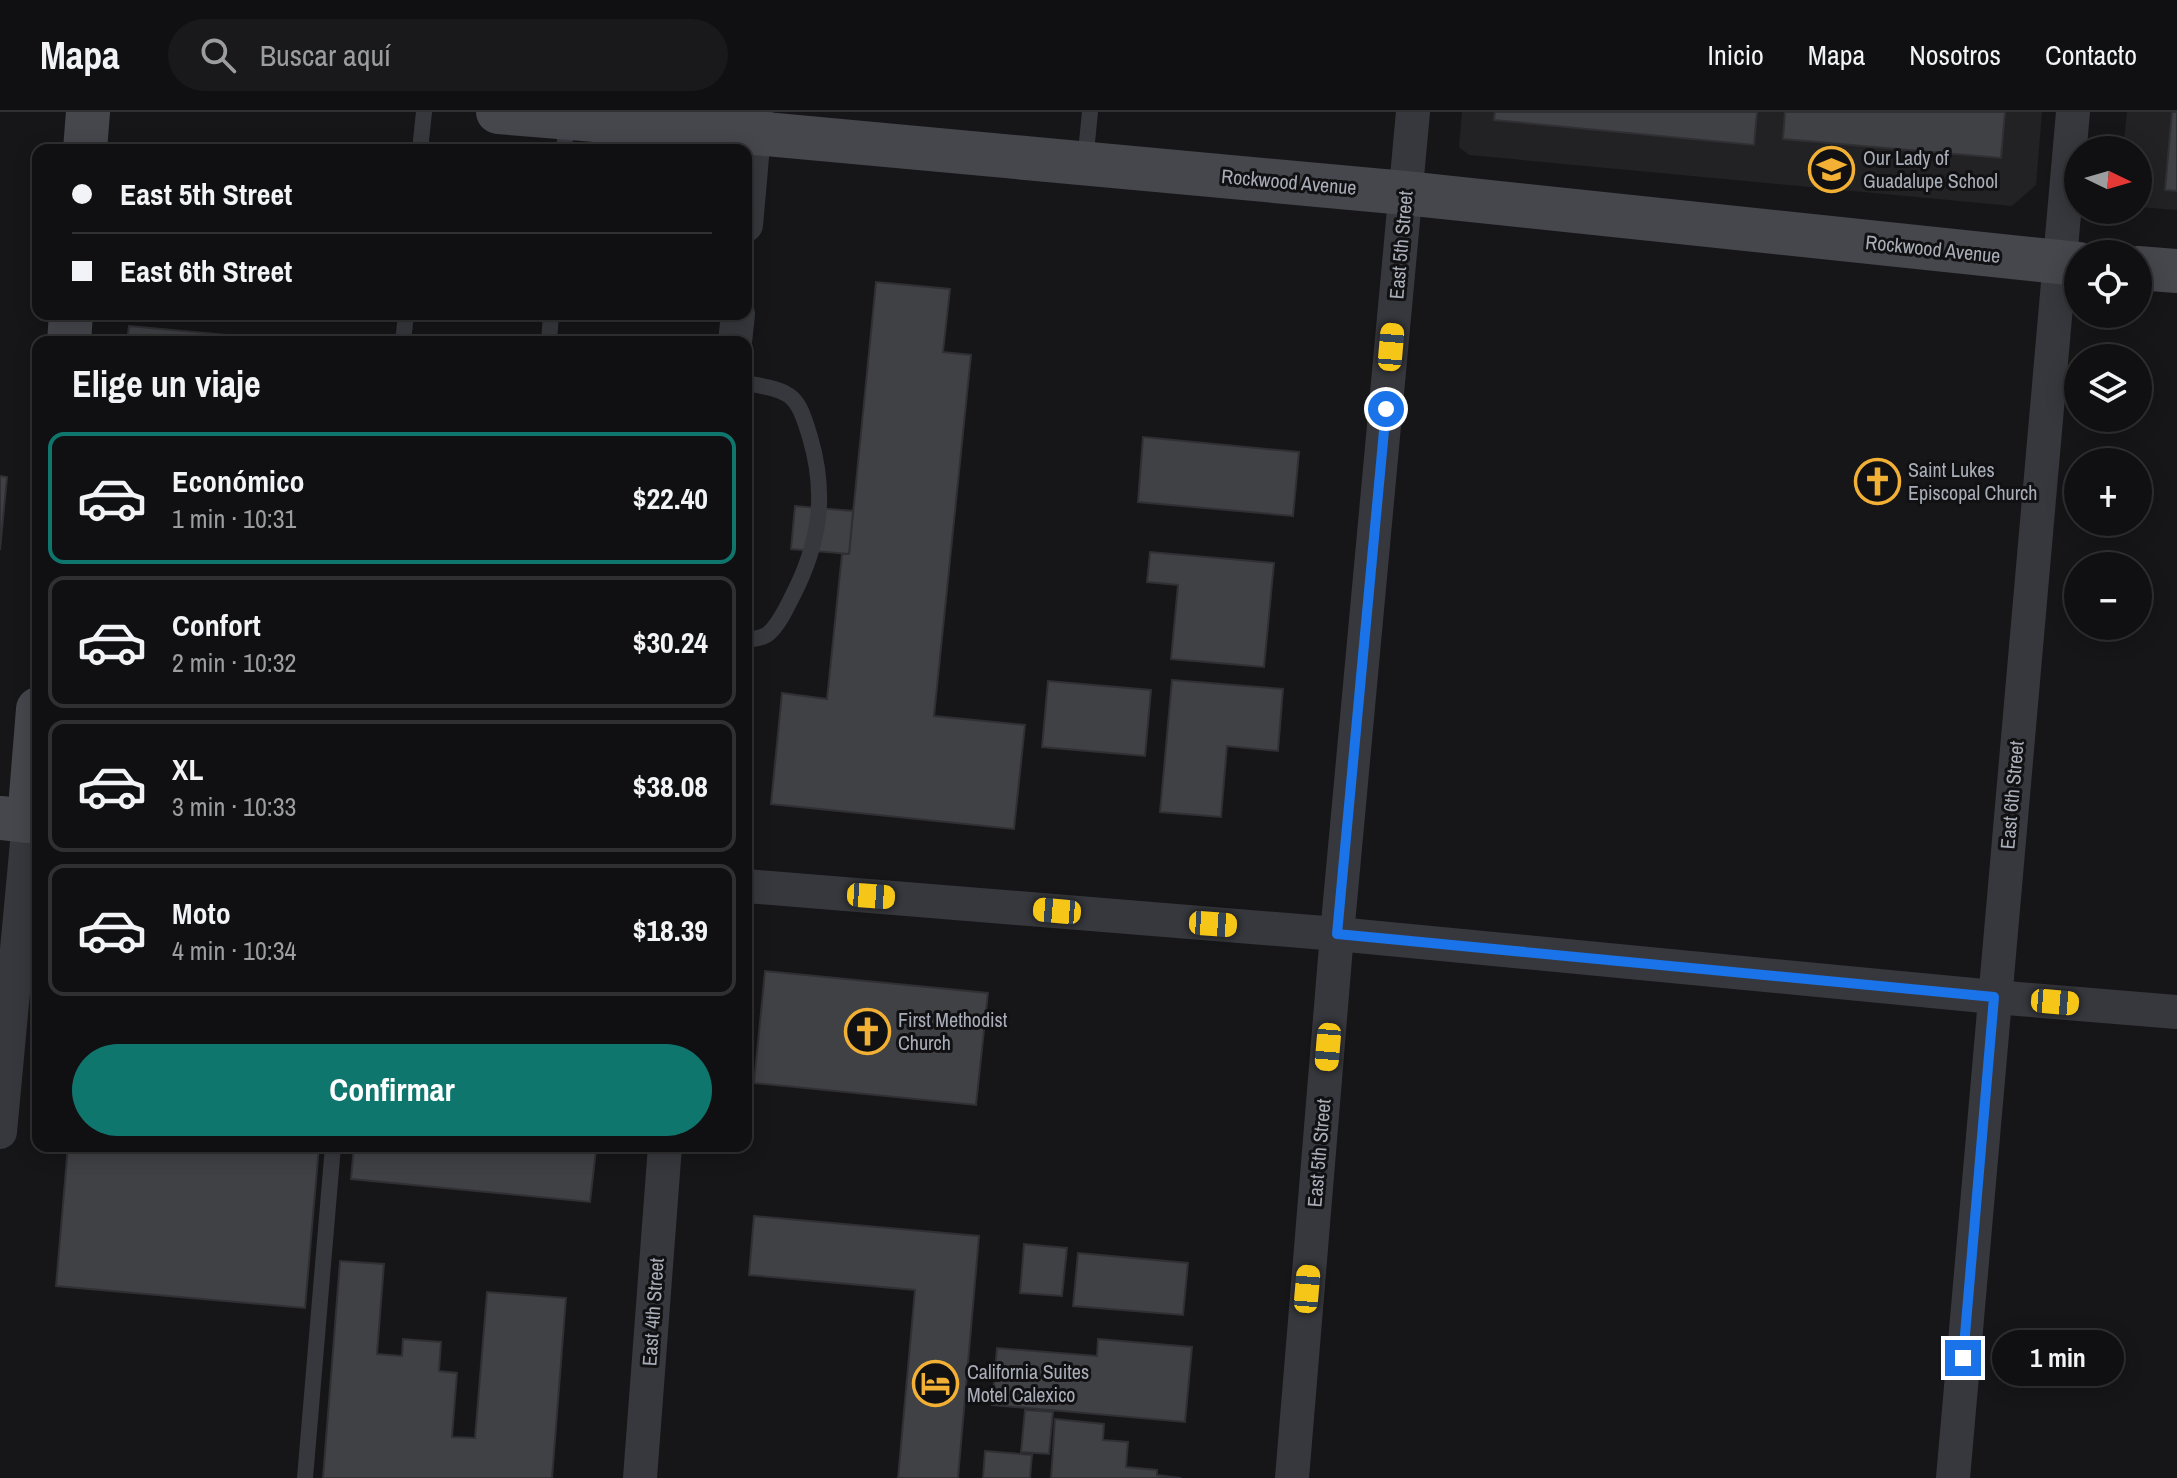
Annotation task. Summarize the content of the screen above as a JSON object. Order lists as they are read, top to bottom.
{
  "streets": {
    "street": [
      "Rockwood Avenue",
      "East 5th Street",
      "East 6th Street",
      "East 4th Street"
    ]
  },
  "crossings": [
    ["Rockwood Avenue", "East 5th Street"]
  ],
  "places": {
    "school or university": ["Our Lady of Guadalupe School"],
    "church": ["Saint Lukes Episcopal Church", "First Methodist Church"],
    "hotel": ["California Suites Motel Calexico"]
  },
  "north": "right",
  "page": {
    "header": "Mapa",
    "search": "Buscar aquí",
    "nav": [
      "Inicio",
      "Mapa",
      "Nosotros",
      "Contacto"
    ],
    "map_buttons": ["+", "−"],
    "banner": ["East 5th Street", "East 6th Street"],
    "heading": "Elige un viaje",
    "list": [
      {
        "name": "Económico",
        "note": "1 min · 10:31",
        "value": "$22.40"
      },
      {
        "name": "Confort",
        "note": "2 min · 10:32",
        "value": "$30.24"
      },
      {
        "name": "XL",
        "note": "3 min · 10:33",
        "value": "$38.08"
      },
      {
        "name": "Moto",
        "note": "4 min · 10:34",
        "value": "$18.39"
      }
    ],
    "buttons": "Confirmar",
    "bubble": "1 min"
  }
}
